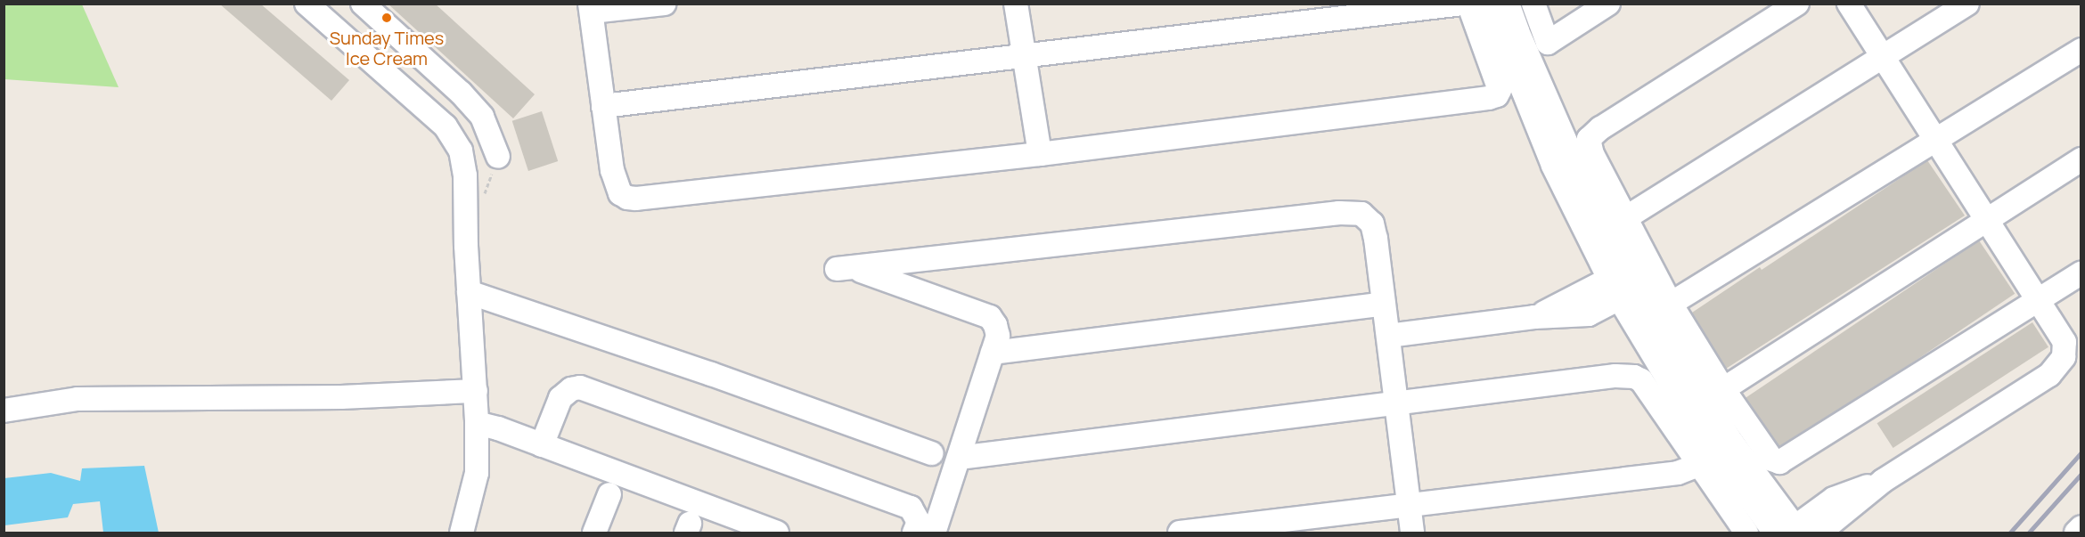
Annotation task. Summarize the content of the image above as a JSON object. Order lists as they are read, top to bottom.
{
  "places": ["Sunday Times Ice Cream"]
}
